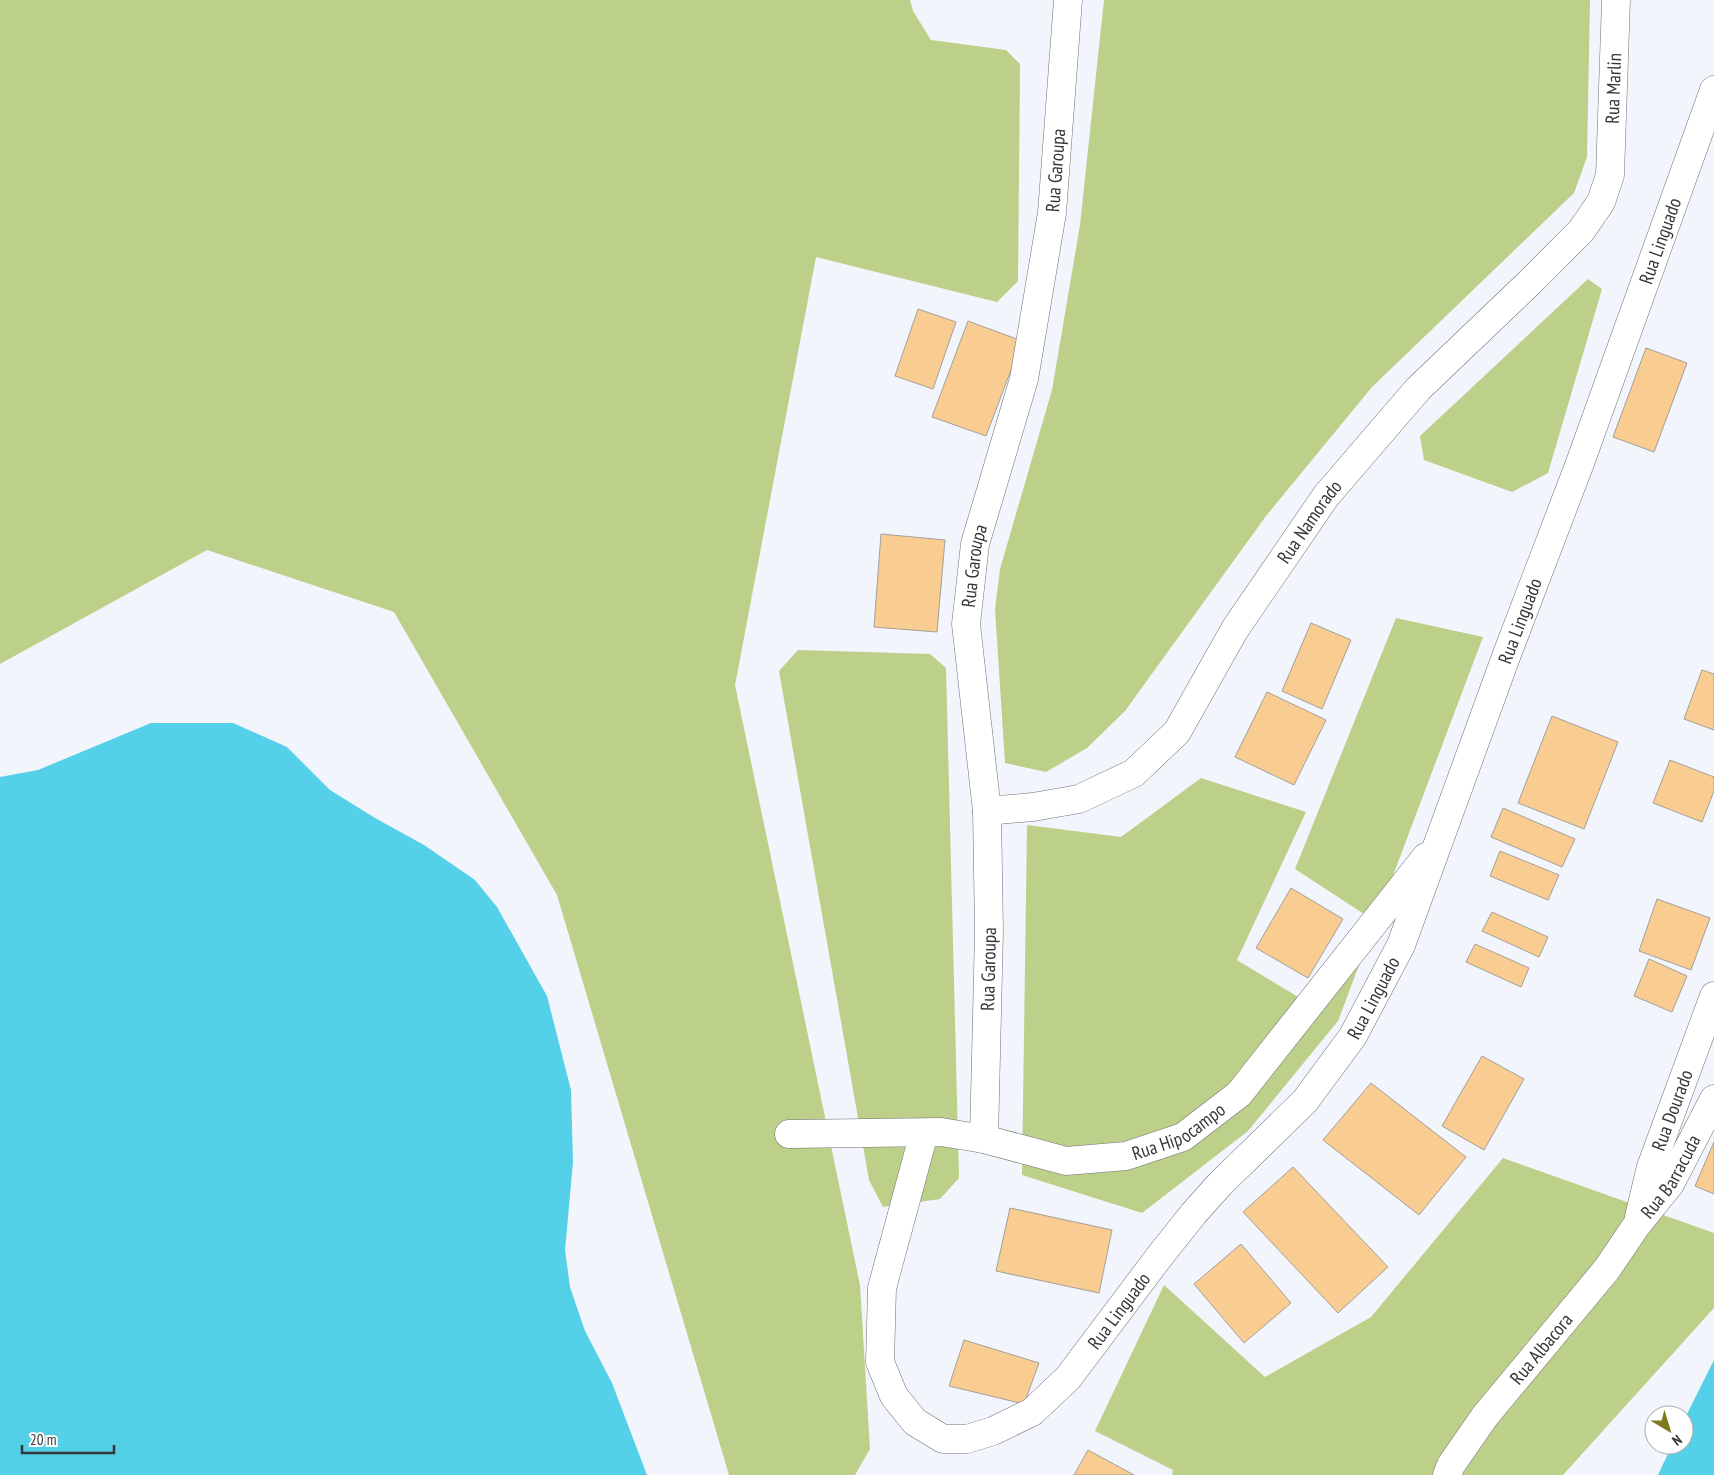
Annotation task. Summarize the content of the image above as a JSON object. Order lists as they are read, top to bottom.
{
  "streets": {
    "street": [
      "Rua Marlin",
      "Rua Garoupa",
      "Rua Linguado",
      "Rua Namorado",
      "Rua Dourado",
      "Rua Hipocampo",
      "Rua Barracuda",
      "Rua Albacora"
    ]
  },
  "crossings": [
    ["Rua Marlin", "Rua Namorado"],
    ["Rua Garoupa", "Rua Namorado"],
    ["Rua Garoupa", "Rua Hipocampo"],
    ["Rua Linguado", "Rua Hipocampo"],
    ["Rua Dourado", "Rua Barracuda"],
    ["Rua Dourado", "Rua Albacora"],
    ["Rua Barracuda", "Rua Albacora"]
  ],
  "scale_bar": "20 m",
  "north": "bottom right"
}
